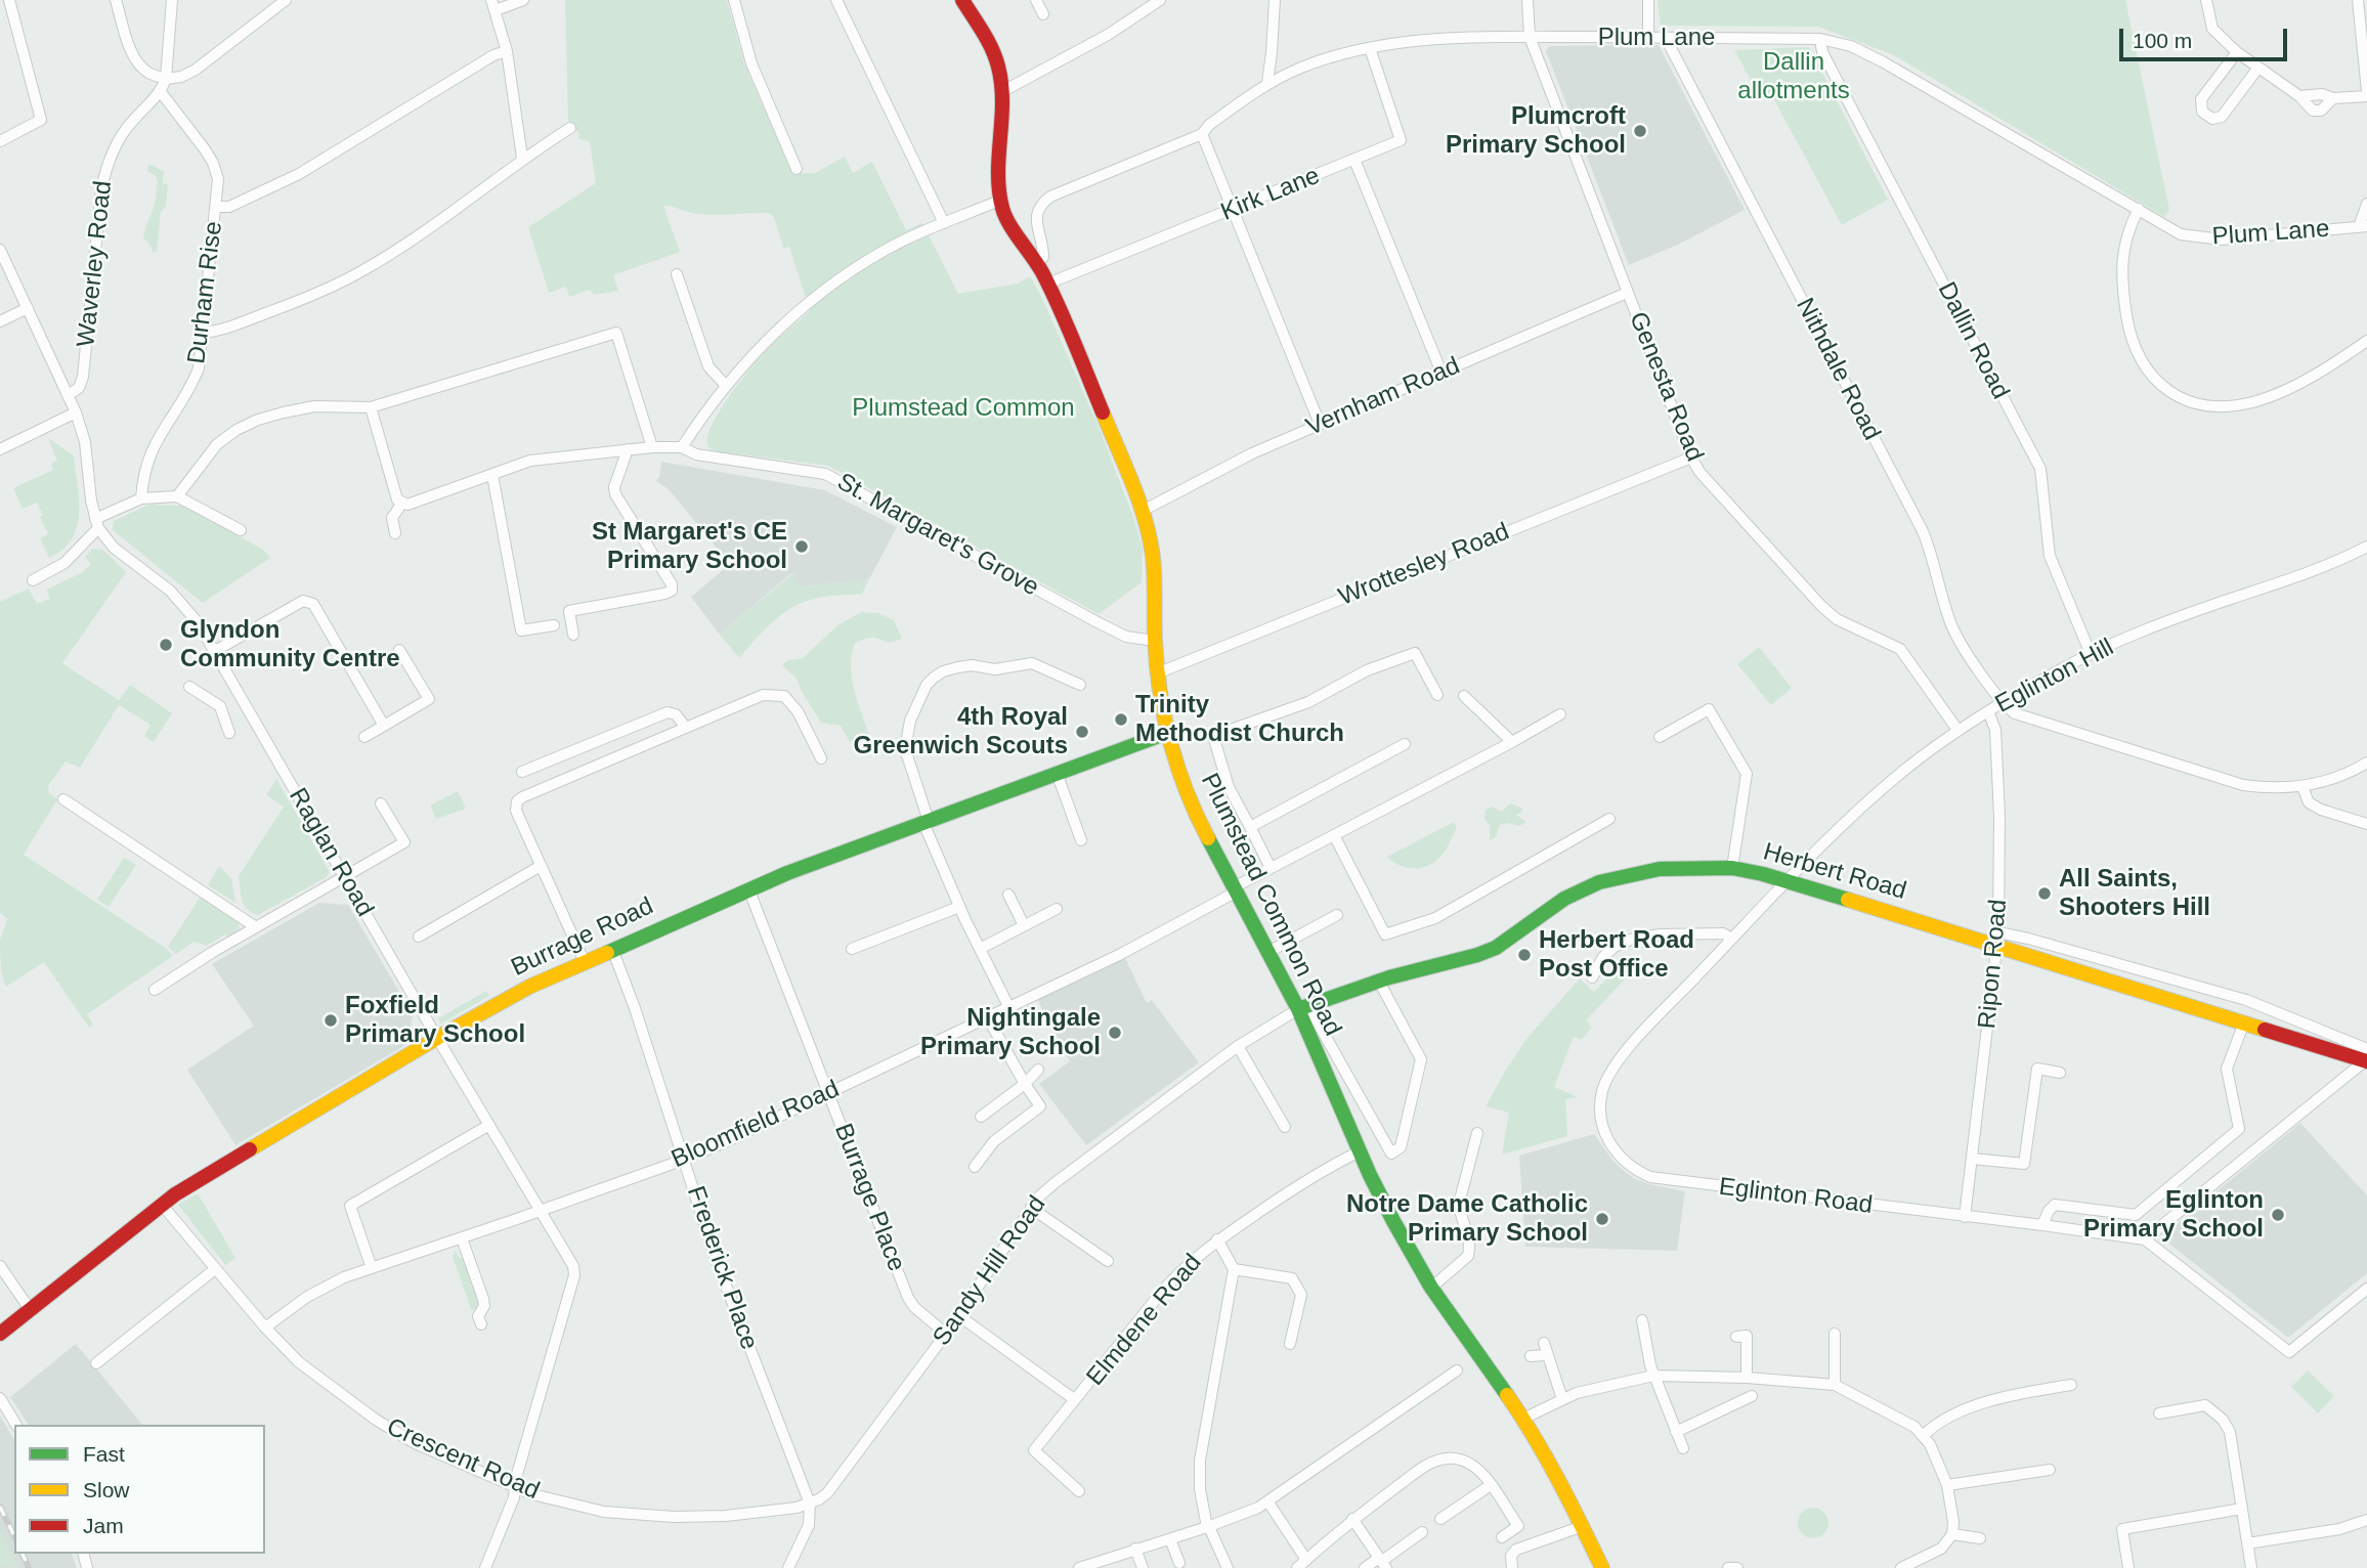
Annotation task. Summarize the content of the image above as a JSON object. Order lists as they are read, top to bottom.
{
  "streets": {
    "street": [
      "Plum Lane",
      "Kirk Lane",
      "Waverley Road",
      "Durham Rise",
      "Dallin Road",
      "Nithdale Road",
      "Genesta Road",
      "Vernham Road",
      "St. Margaret's Grove",
      "Wrottesley Road",
      "Eglinton Hill",
      "Raglan Road",
      "Herbert Road",
      "Plumstead Common Road",
      "Burrage Road",
      "Ripon Road",
      "Bloomfield Road",
      "Eglinton Road",
      "Burrage Place",
      "Frederick Place",
      "Sandy Hill Road",
      "Elmdene Road",
      "Crescent Road"
    ]
  },
  "crossings": [
    ["Plum Lane", "Kirk Lane"],
    ["Plum Lane", "Dallin Road"],
    ["Plum Lane", "Nithdale Road"],
    ["Plum Lane", "Genesta Road"],
    ["Plum Lane", "Plumstead Common Road"],
    ["Kirk Lane", "Plumstead Common Road"],
    ["Waverley Road", "Durham Rise"],
    ["Dallin Road", "Eglinton Hill"],
    ["Nithdale Road", "Eglinton Hill"],
    ["Genesta Road", "Vernham Road"],
    ["Genesta Road", "Wrottesley Road"],
    ["Genesta Road", "Eglinton Hill"],
    ["Vernham Road", "Plumstead Common Road"],
    ["St. Margaret's Grove", "Plumstead Common Road"],
    ["Wrottesley Road", "Plumstead Common Road"],
    ["Eglinton Hill", "Herbert Road"],
    ["Eglinton Hill", "Ripon Road"],
    ["Eglinton Hill", "Eglinton Road"],
    ["Raglan Road", "Burrage Road"],
    ["Raglan Road", "Bloomfield Road"],
    ["Raglan Road", "Crescent Road"],
    ["Herbert Road", "Plumstead Common Road"],
    ["Herbert Road", "Ripon Road"],
    ["Herbert Road", "Eglinton Road"],
    ["Herbert Road", "Sandy Hill Road"],
    ["Plumstead Common Road", "Burrage Road"],
    ["Plumstead Common Road", "Bloomfield Road"],
    ["Plumstead Common Road", "Sandy Hill Road"],
    ["Plumstead Common Road", "Elmdene Road"],
    ["Burrage Road", "Burrage Place"],
    ["Burrage Road", "Frederick Place"],
    ["Burrage Road", "Crescent Road"],
    ["Ripon Road", "Eglinton Road"],
    ["Bloomfield Road", "Burrage Place"],
    ["Bloomfield Road", "Frederick Place"],
    ["Bloomfield Road", "Crescent Road"],
    ["Burrage Place", "Sandy Hill Road"],
    ["Frederick Place", "Sandy Hill Road"],
    ["Frederick Place", "Crescent Road"],
    ["Sandy Hill Road", "Crescent Road"]
  ],
  "parks": ["Dallin allotments", "Plumstead Common"],
  "places": [
    "Plumcroft Primary School",
    "St Margaret's CE Primary School",
    "Glyndon Community Centre",
    "Trinity Methodist Church",
    "4th Royal Greenwich Scouts",
    "All Saints, Shooters Hill",
    "Herbert Road Post Office",
    "Foxfield Primary School",
    "Nightingale Primary School",
    "Eglinton Primary School",
    "Notre Dame Catholic Primary School"
  ],
  "legend": ["Fast", "Slow", "Jam"],
  "scale_bar": "100 m"
}
